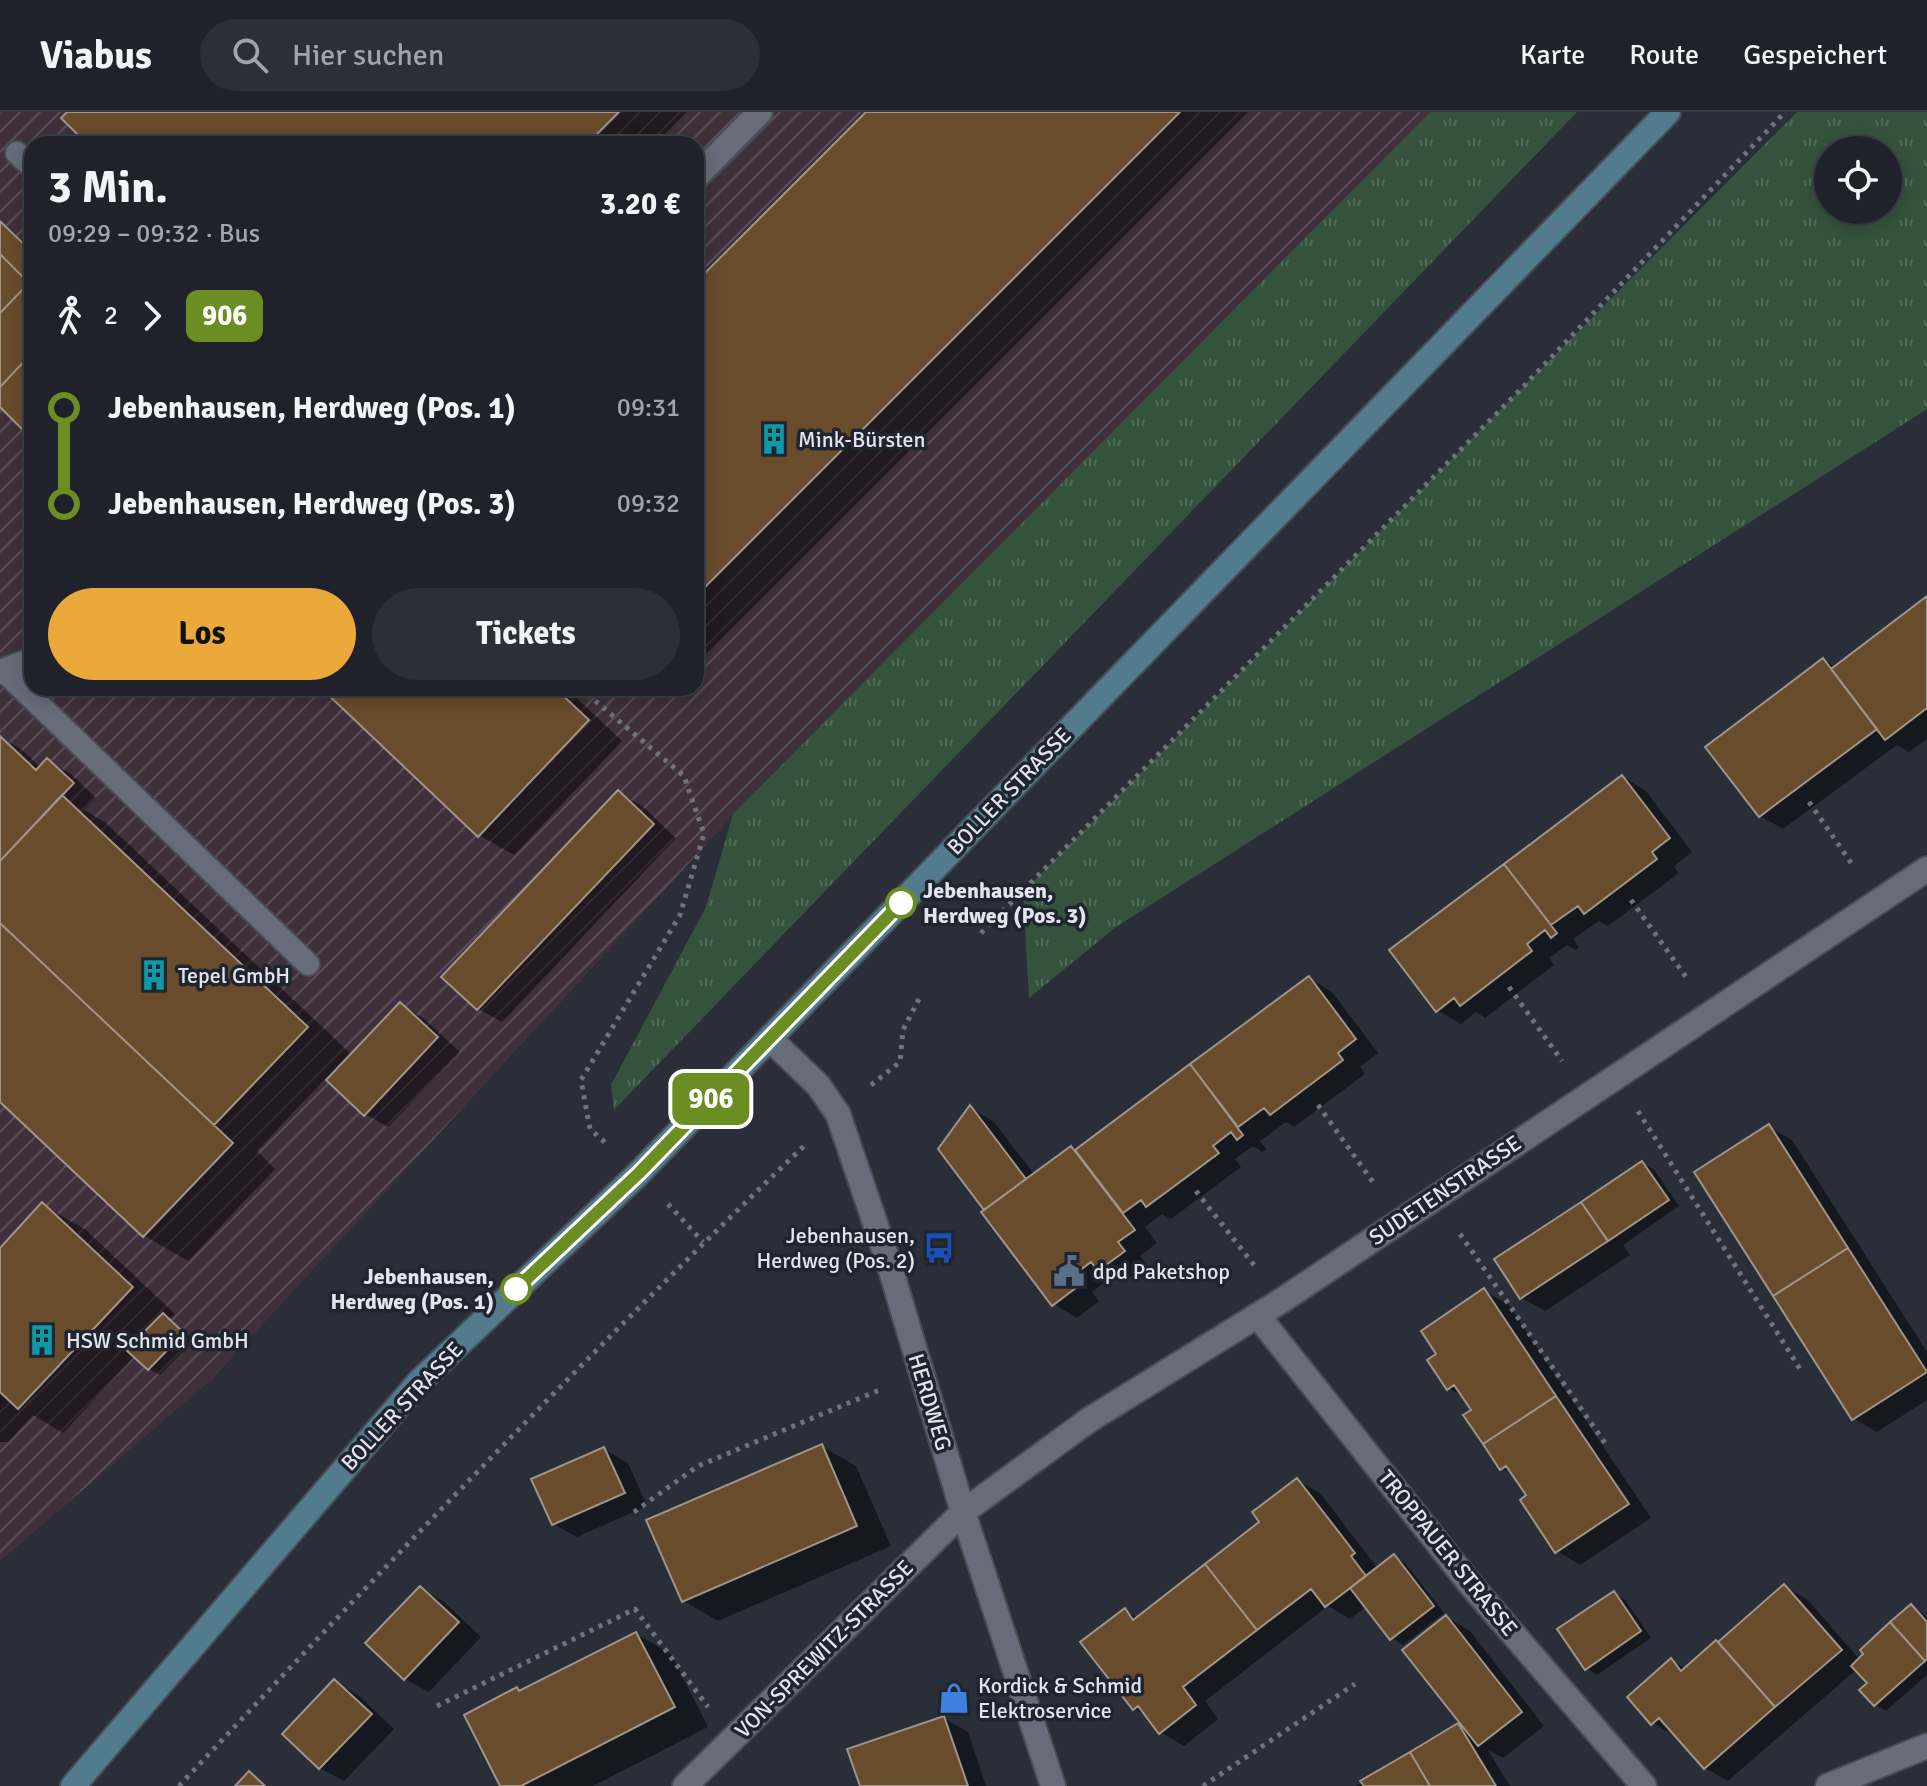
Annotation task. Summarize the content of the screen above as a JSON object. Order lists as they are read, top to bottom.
{
  "streets": {
    "main road": ["BOLLER STRASSE"],
    "street": [
      "SUDETENSTRASSE",
      "HERDWEG",
      "TROPPAUER STRASSE",
      "VON-SPREWITZ-STRASSE"
    ]
  },
  "crossings": [
    ["BOLLER STRASSE", "HERDWEG"],
    ["SUDETENSTRASSE", "HERDWEG"],
    ["SUDETENSTRASSE", "TROPPAUER STRASSE"],
    ["SUDETENSTRASSE", "VON-SPREWITZ-STRASSE"],
    ["HERDWEG", "VON-SPREWITZ-STRASSE"]
  ],
  "places": {
    "building": ["Mink-Bürsten", "Tepel GmbH", "HSW Schmid GmbH"],
    "other": ["Jebenhausen, Herdweg (Pos. 3)", "Jebenhausen, Herdweg (Pos. 1)"],
    "bus stop": ["Jebenhausen, Herdweg (Pos. 2)"],
    "public building": ["dpd Paketshop"],
    "shop": ["Kordick & Schmid Elektroservice"]
  },
  "lines": ["bus line 906"],
  "page": {
    "header": "Viabus",
    "search": "Hier suchen",
    "nav": ["Karte", "Route", "Gespeichert"],
    "on_map": "906",
    "heading": ["3 Min.", "09:29 – 09:32 · Bus", "3.20 €"],
    "legs": ["2", "906"],
    "list": [
      {
        "name": "Jebenhausen, Herdweg (Pos. 1)",
        "value": "09:31"
      },
      {
        "name": "Jebenhausen, Herdweg (Pos. 3)",
        "value": "09:32"
      }
    ],
    "buttons": ["Los", "Tickets"]
  }
}
